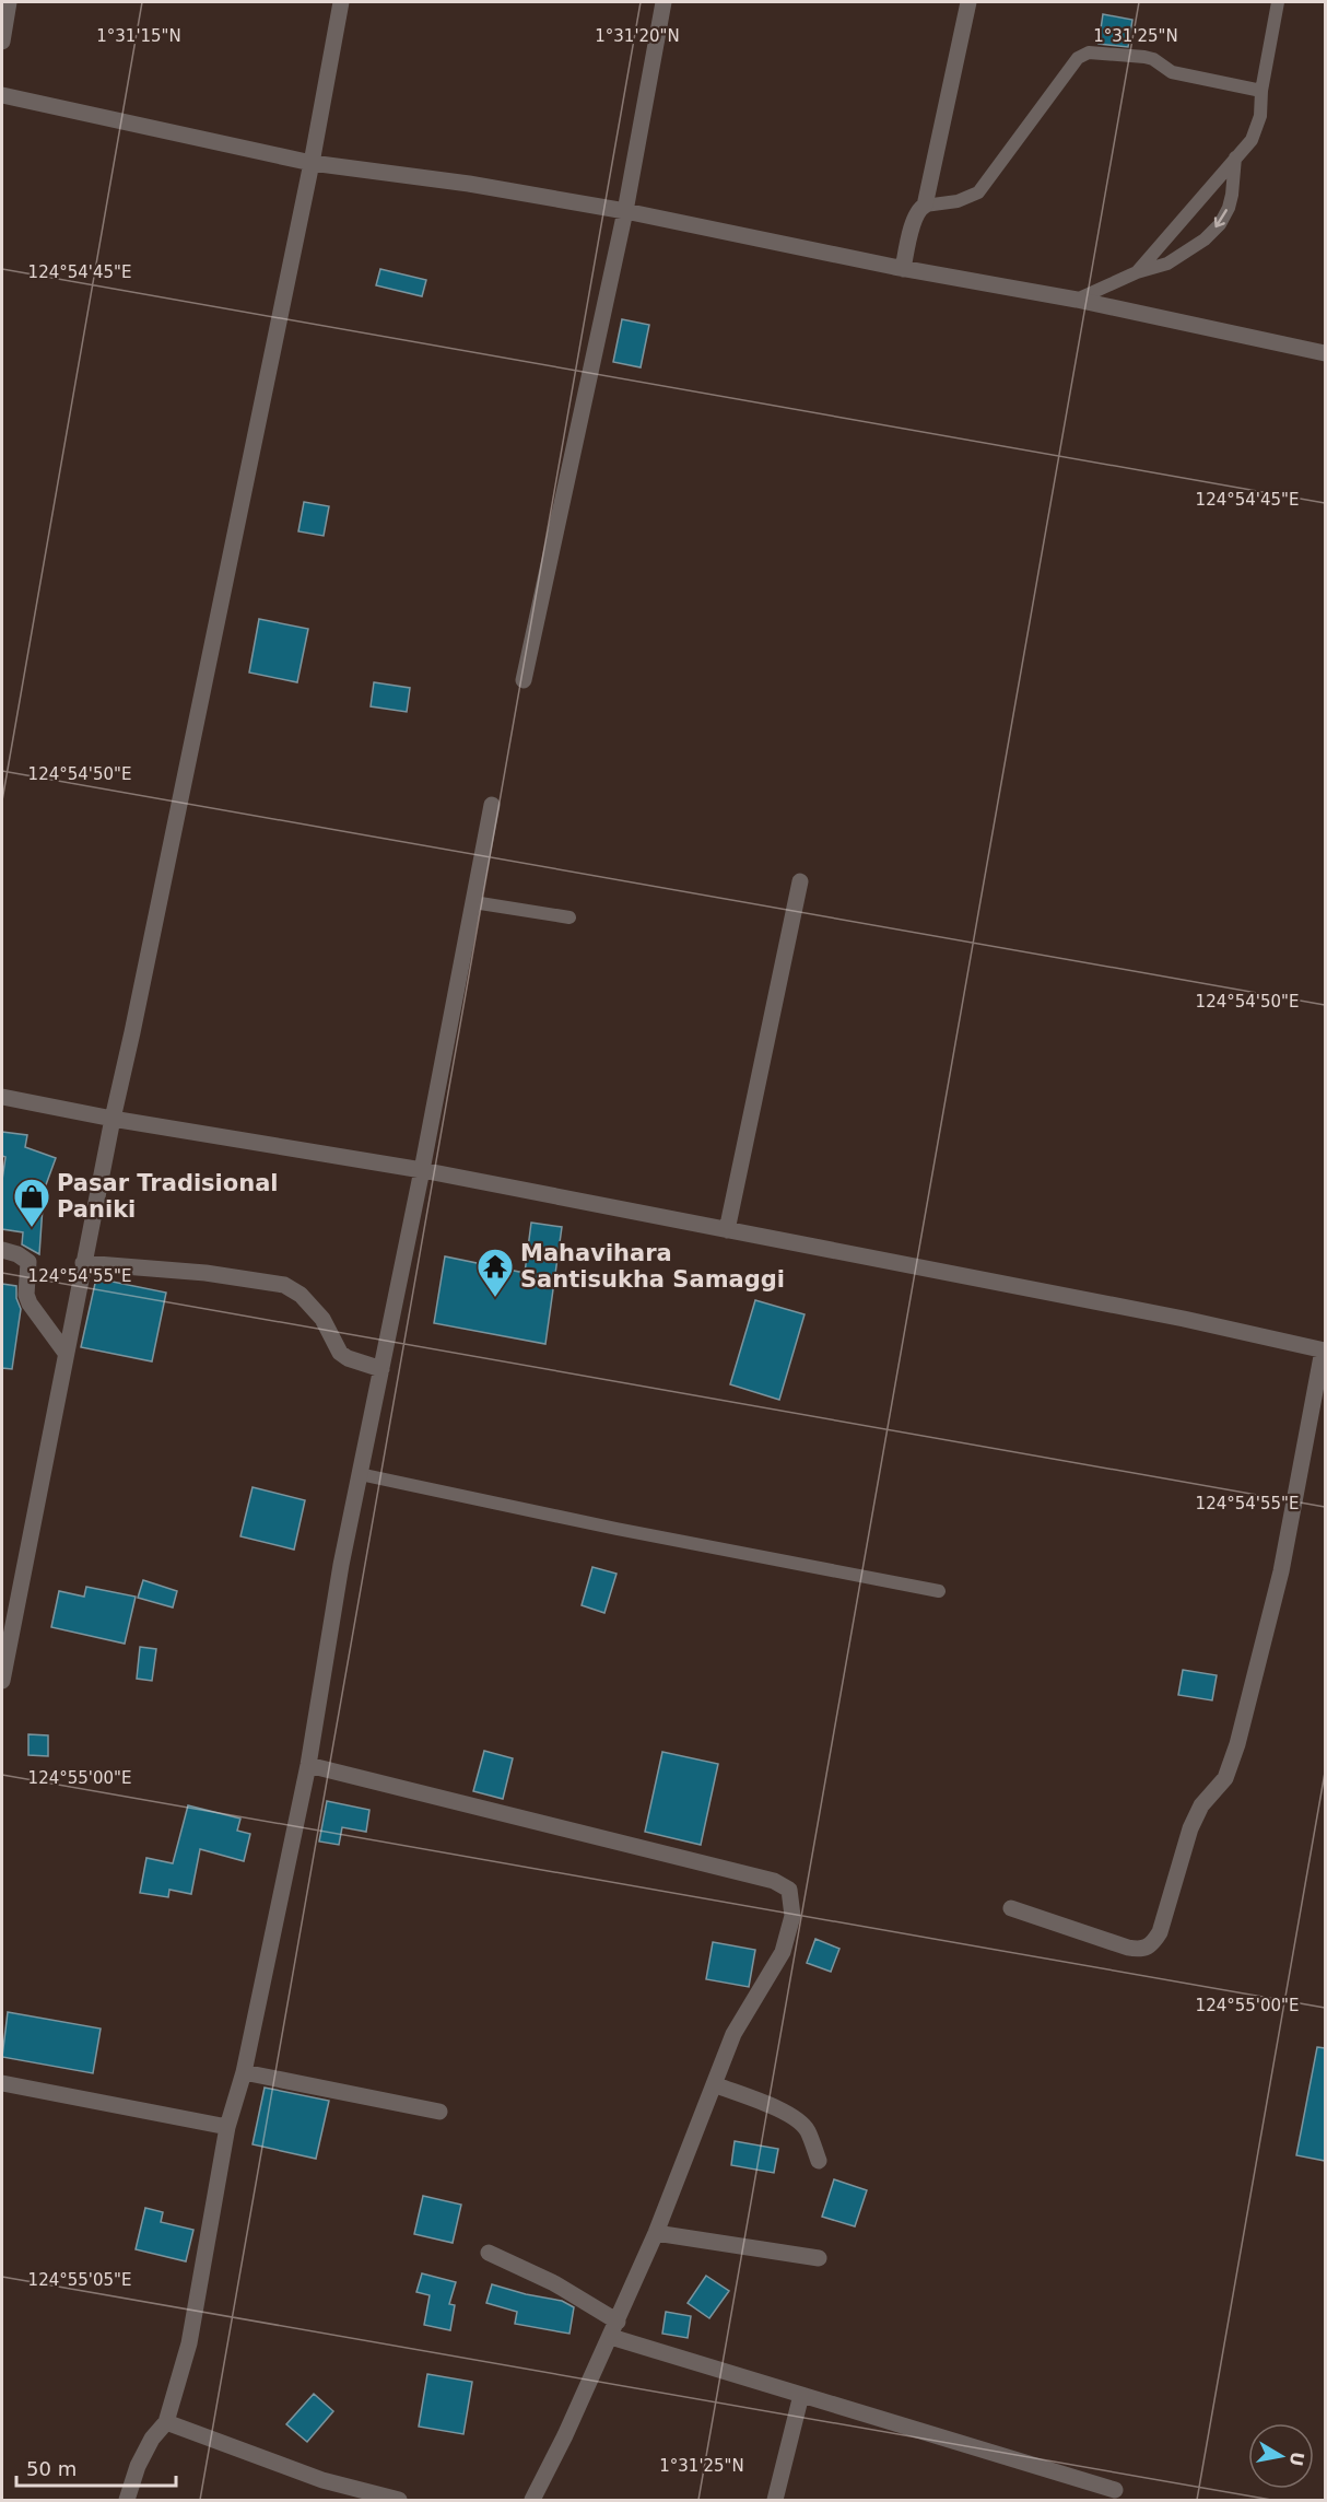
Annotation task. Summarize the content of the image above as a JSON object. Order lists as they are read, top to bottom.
{
  "places": {
    "shop": ["Pasar Tradisional Paniki"],
    "temple": ["Mahavihara Santisukha Samaggi"]
  },
  "scale_bar": "50 m",
  "north": "right",
  "coordinates": [
    "1°31'15\"N",
    "1°31'20\"N",
    "1°31'25\"N",
    "124°54'45\"E",
    "124°54'50\"E",
    "124°54'55\"E",
    "124°55'00\"E",
    "124°55'05\"E"
  ]
}
